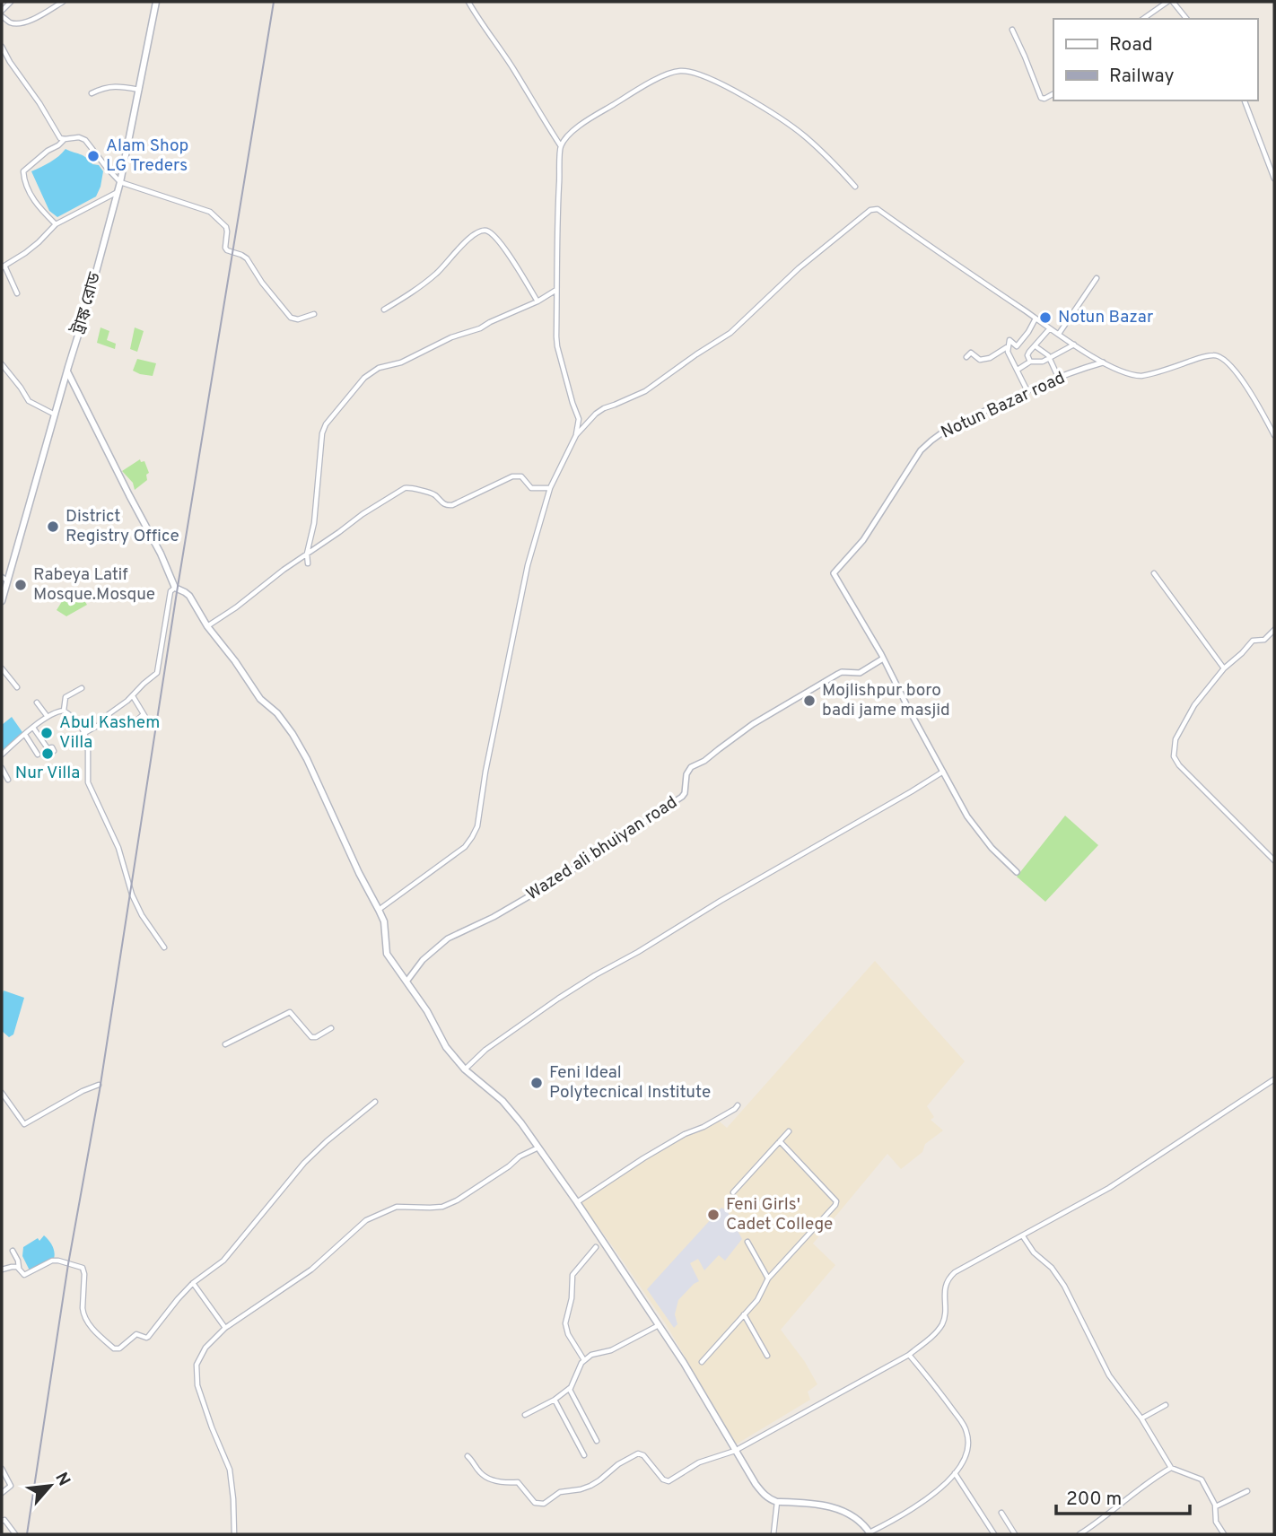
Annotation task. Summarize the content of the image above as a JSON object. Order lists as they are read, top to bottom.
{
  "streets": {
    "main road": ["ট্রাঙ্ক রোড"],
    "street": ["Notun Bazar road", "Wazed ali bhuiyan road"]
  },
  "crossings": [
    ["Notun Bazar road", "Wazed ali bhuiyan road"]
  ],
  "places": [
    "Alam Shop LG Treders",
    "Notun Bazar",
    "District Registry Office",
    "Rabeya Latif Mosque.Mosque",
    "Mojlishpur boro badi jame masjid",
    "Abul Kashem Villa",
    "Nur Villa",
    "Feni Ideal Polytecnical Institute",
    "Feni Girls' Cadet College"
  ],
  "legend": ["Road", "Railway"],
  "scale_bar": "200 m",
  "north": "top right"
}
